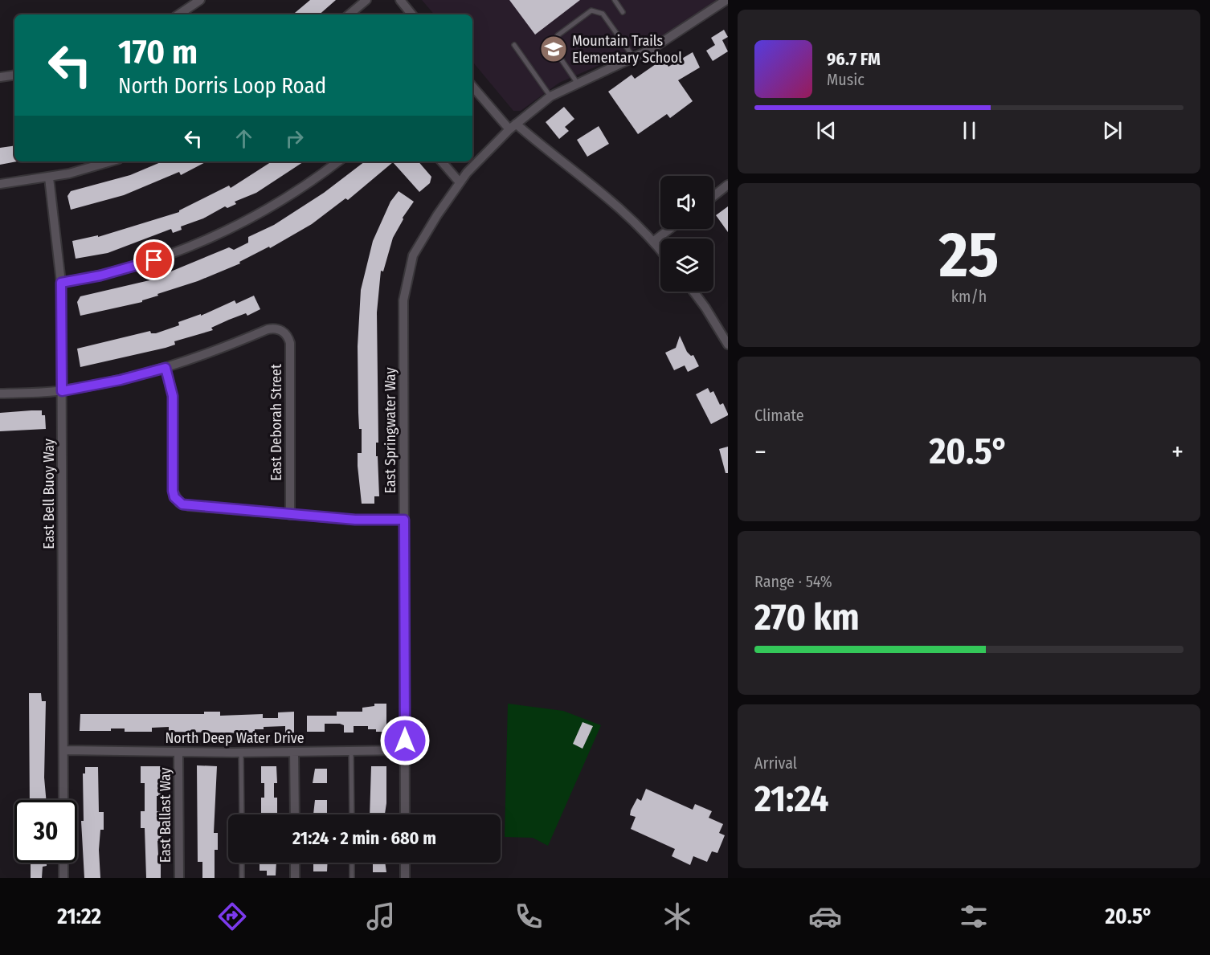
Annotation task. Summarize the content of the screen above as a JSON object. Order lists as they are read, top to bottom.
{
  "streets": {
    "street": [
      "East Deborah Street",
      "East Springwater Way",
      "East Bell Buoy Way",
      "North Deep Water Drive",
      "East Ballast Way"
    ]
  },
  "crossings": [
    ["East Springwater Way", "North Deep Water Drive"],
    ["East Bell Buoy Way", "North Deep Water Drive"],
    ["North Deep Water Drive", "East Ballast Way"]
  ],
  "places": {
    "school or university": ["Mountain Trails Elementary School"]
  },
  "page": {
    "turn": ["170 m", "North Dorris Loop Road"],
    "song": ["96.7 FM", "Music"],
    "tile": [
      ["25", "km/h"],
      "Climate",
      ["Range · 54%", "270 km"],
      ["Arrival", "21:24"]
    ],
    "heat": ["−", "20.5°", "+"],
    "limit": "30",
    "trip": "21:24 · 2 min · 680 m",
    "tabs": ["21:22", "20.5°"]
  }
}
